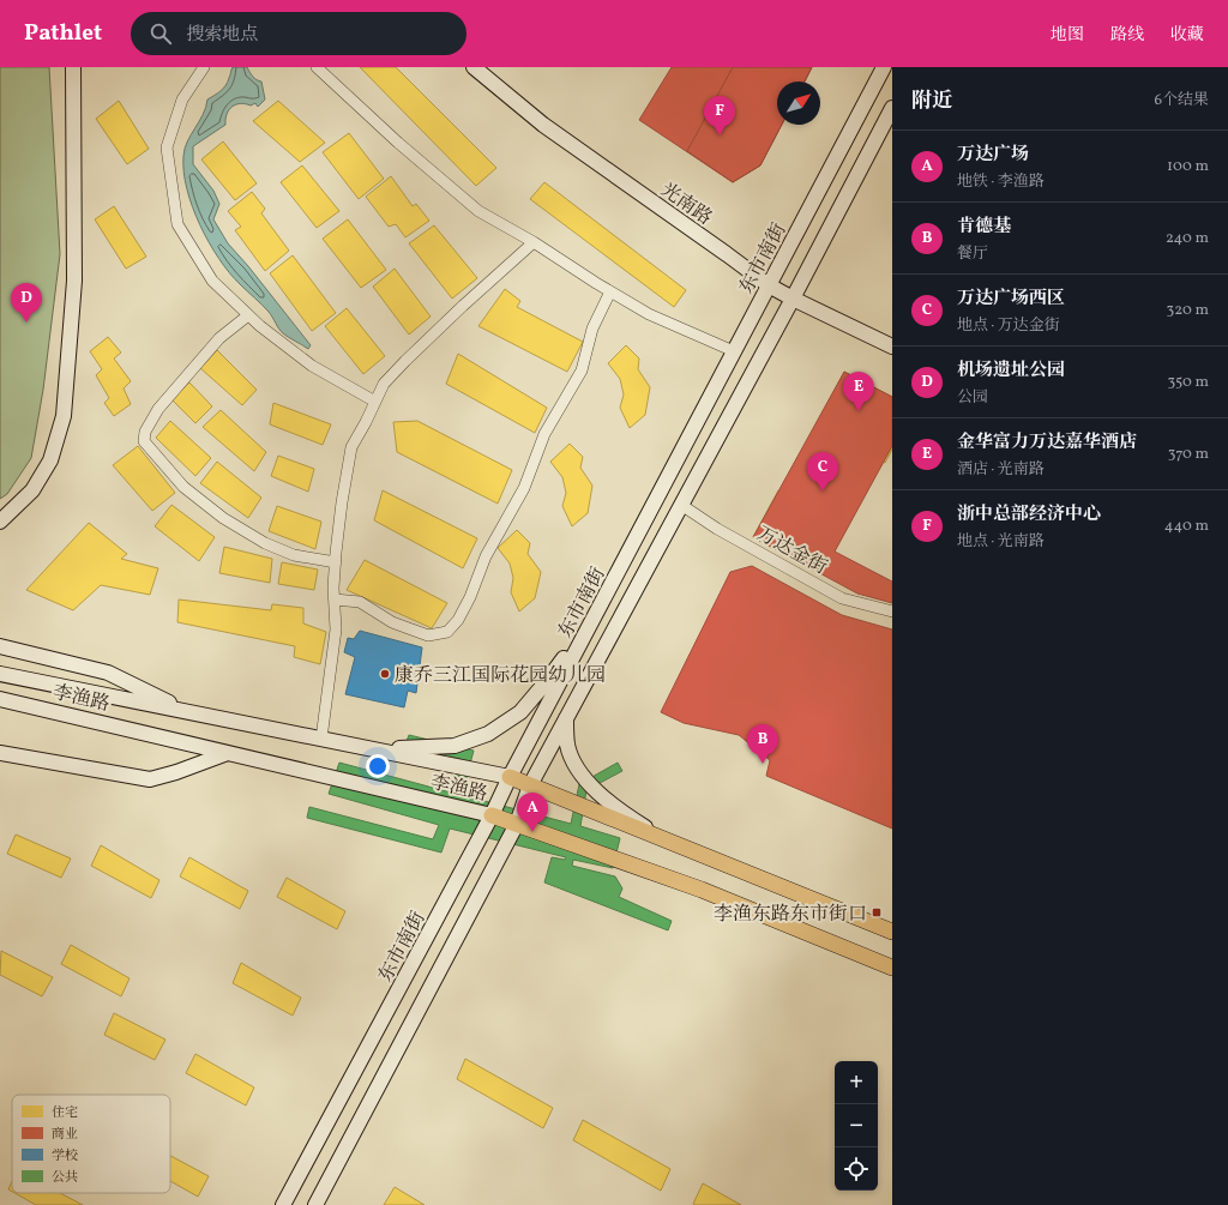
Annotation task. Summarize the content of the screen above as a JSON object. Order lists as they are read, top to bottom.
{
  "streets": {
    "main road": ["光南路", "东市南街", "李渔路"],
    "street": ["万达金街"]
  },
  "crossings": [
    ["光南路", "东市南街"],
    ["东市南街", "李渔路"]
  ],
  "places": {
    "other": ["康乔三江国际花园幼儿园"],
    "transit": ["李渔东路东市街口"]
  },
  "legend": [
    "住宅",
    "商业",
    "学校",
    "公共"
  ],
  "north": "top right",
  "page": {
    "header": "Pathlet",
    "search": "搜索地点",
    "nav": ["地图", "路线", "收藏"],
    "heading": ["附近", "6个结果"],
    "pins": [
      "F",
      "D",
      "E",
      "C",
      "B",
      "A"
    ],
    "list": [
      {
        "mark": "A",
        "name": "万达广场",
        "note": "地铁 · 李渔路",
        "value": "100 m"
      },
      {
        "mark": "B",
        "name": "肯德基",
        "note": "餐厅",
        "value": "240 m"
      },
      {
        "mark": "C",
        "name": "万达广场西区",
        "note": "地点 · 万达金街",
        "value": "320 m"
      },
      {
        "mark": "D",
        "name": "机场遗址公园",
        "note": "公园",
        "value": "350 m"
      },
      {
        "mark": "E",
        "name": "金华富力万达嘉华酒店",
        "note": "酒店 · 光南路",
        "value": "370 m"
      },
      {
        "mark": "F",
        "name": "浙中总部经济中心",
        "note": "地点 · 光南路",
        "value": "440 m"
      }
    ],
    "map_buttons": ["+", "−"]
  }
}
